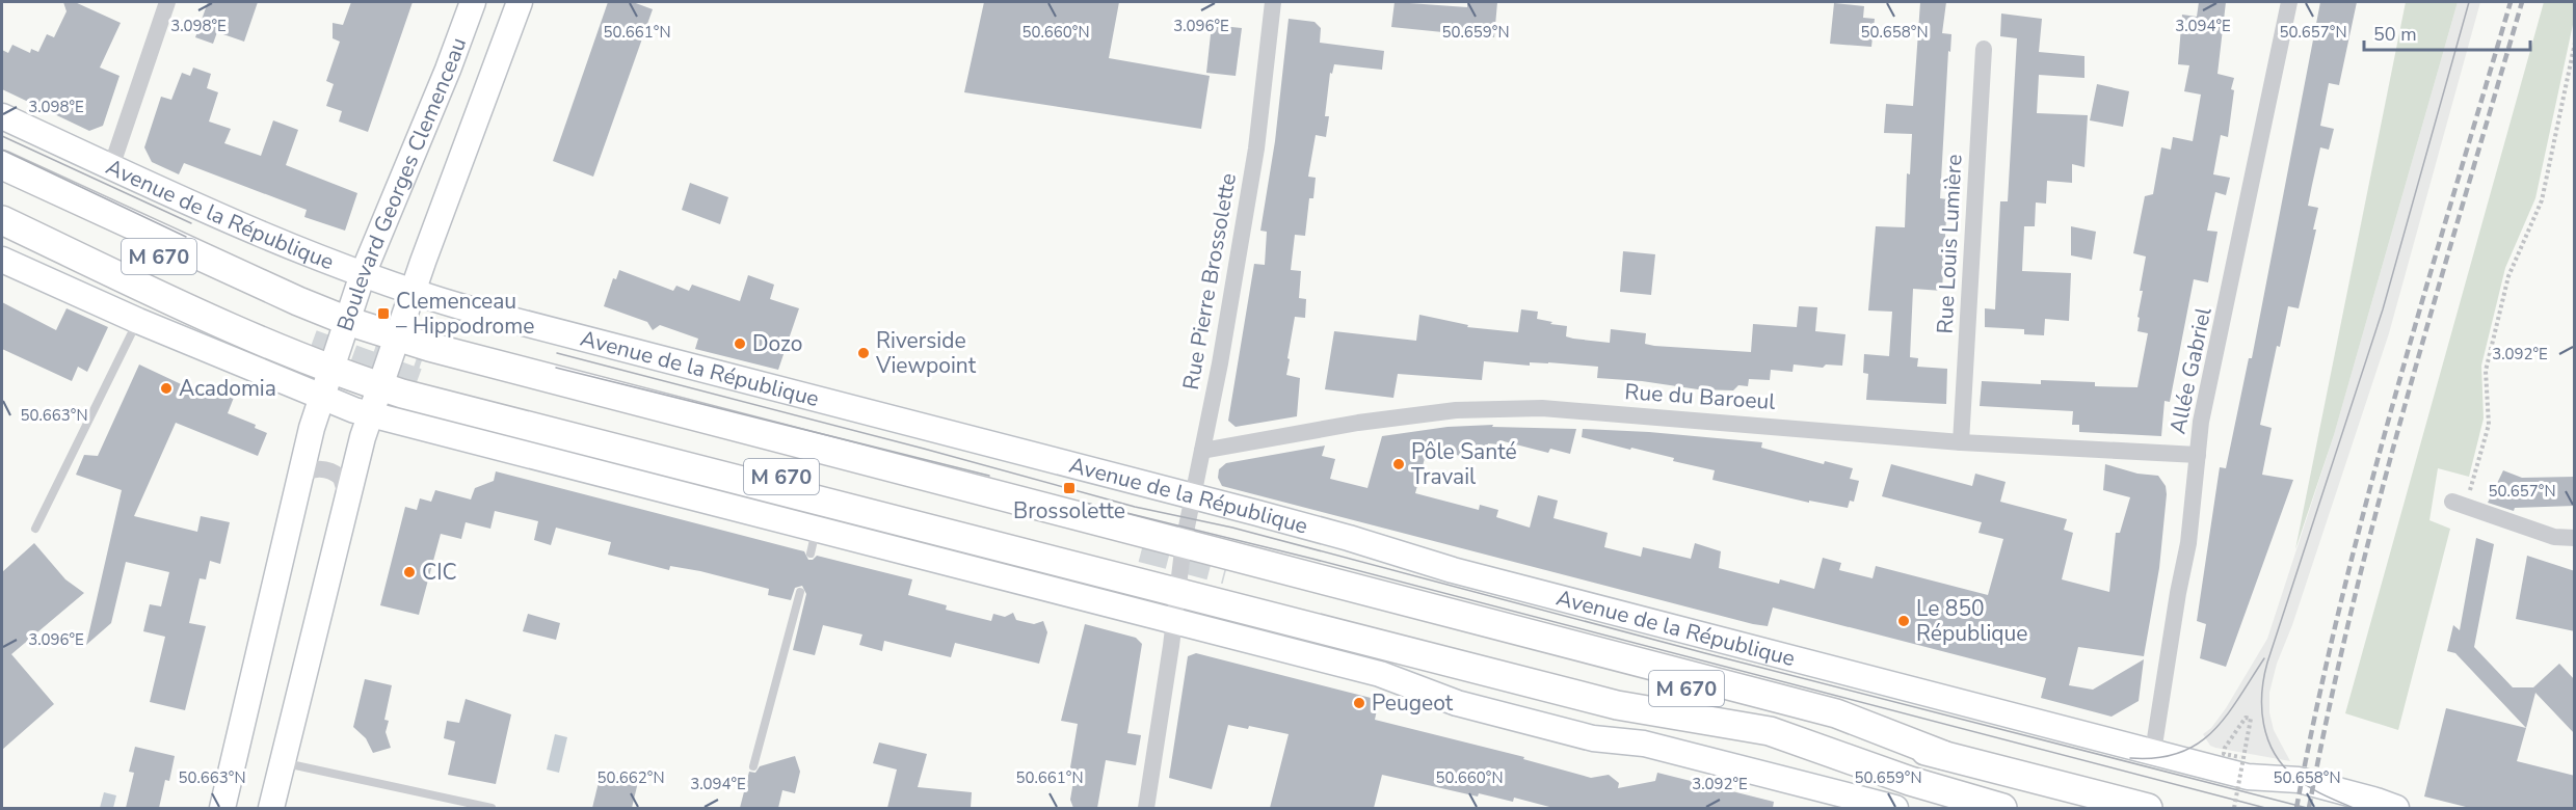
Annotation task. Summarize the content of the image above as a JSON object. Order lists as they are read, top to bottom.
{
  "streets": {
    "main road": ["M 670"],
    "street": [
      "Boulevard Georges Clemenceau",
      "Avenue de la République",
      "Rue Louis Lumière",
      "Rue Pierre Brossolette",
      "Allée Gabriel",
      "Rue du Baroeul"
    ]
  },
  "crossings": [
    ["Boulevard Georges Clemenceau", "Avenue de la République"],
    ["Avenue de la République", "Rue Pierre Brossolette"],
    ["Avenue de la République", "Allée Gabriel"],
    ["Rue Louis Lumière", "Rue du Baroeul"],
    ["Rue Pierre Brossolette", "Rue du Baroeul"],
    ["Allée Gabriel", "Rue du Baroeul"]
  ],
  "places": {
    "transit": ["Clemenceau – Hippodrome", "Brossolette"],
    "other": [
      "Dozo",
      "Riverside Viewpoint",
      "Acadomia",
      "Pôle Santé Travail",
      "CIC",
      "Le 850 République",
      "Peugeot"
    ]
  },
  "scale_bar": "50 m",
  "coordinates": [
    "3.098°E",
    "3.096°E",
    "3.094°E",
    "50.661°N",
    "50.660°N",
    "50.659°N",
    "50.658°N",
    "50.657°N",
    "3.092°E",
    "50.663°N",
    "50.662°N"
  ]
}
